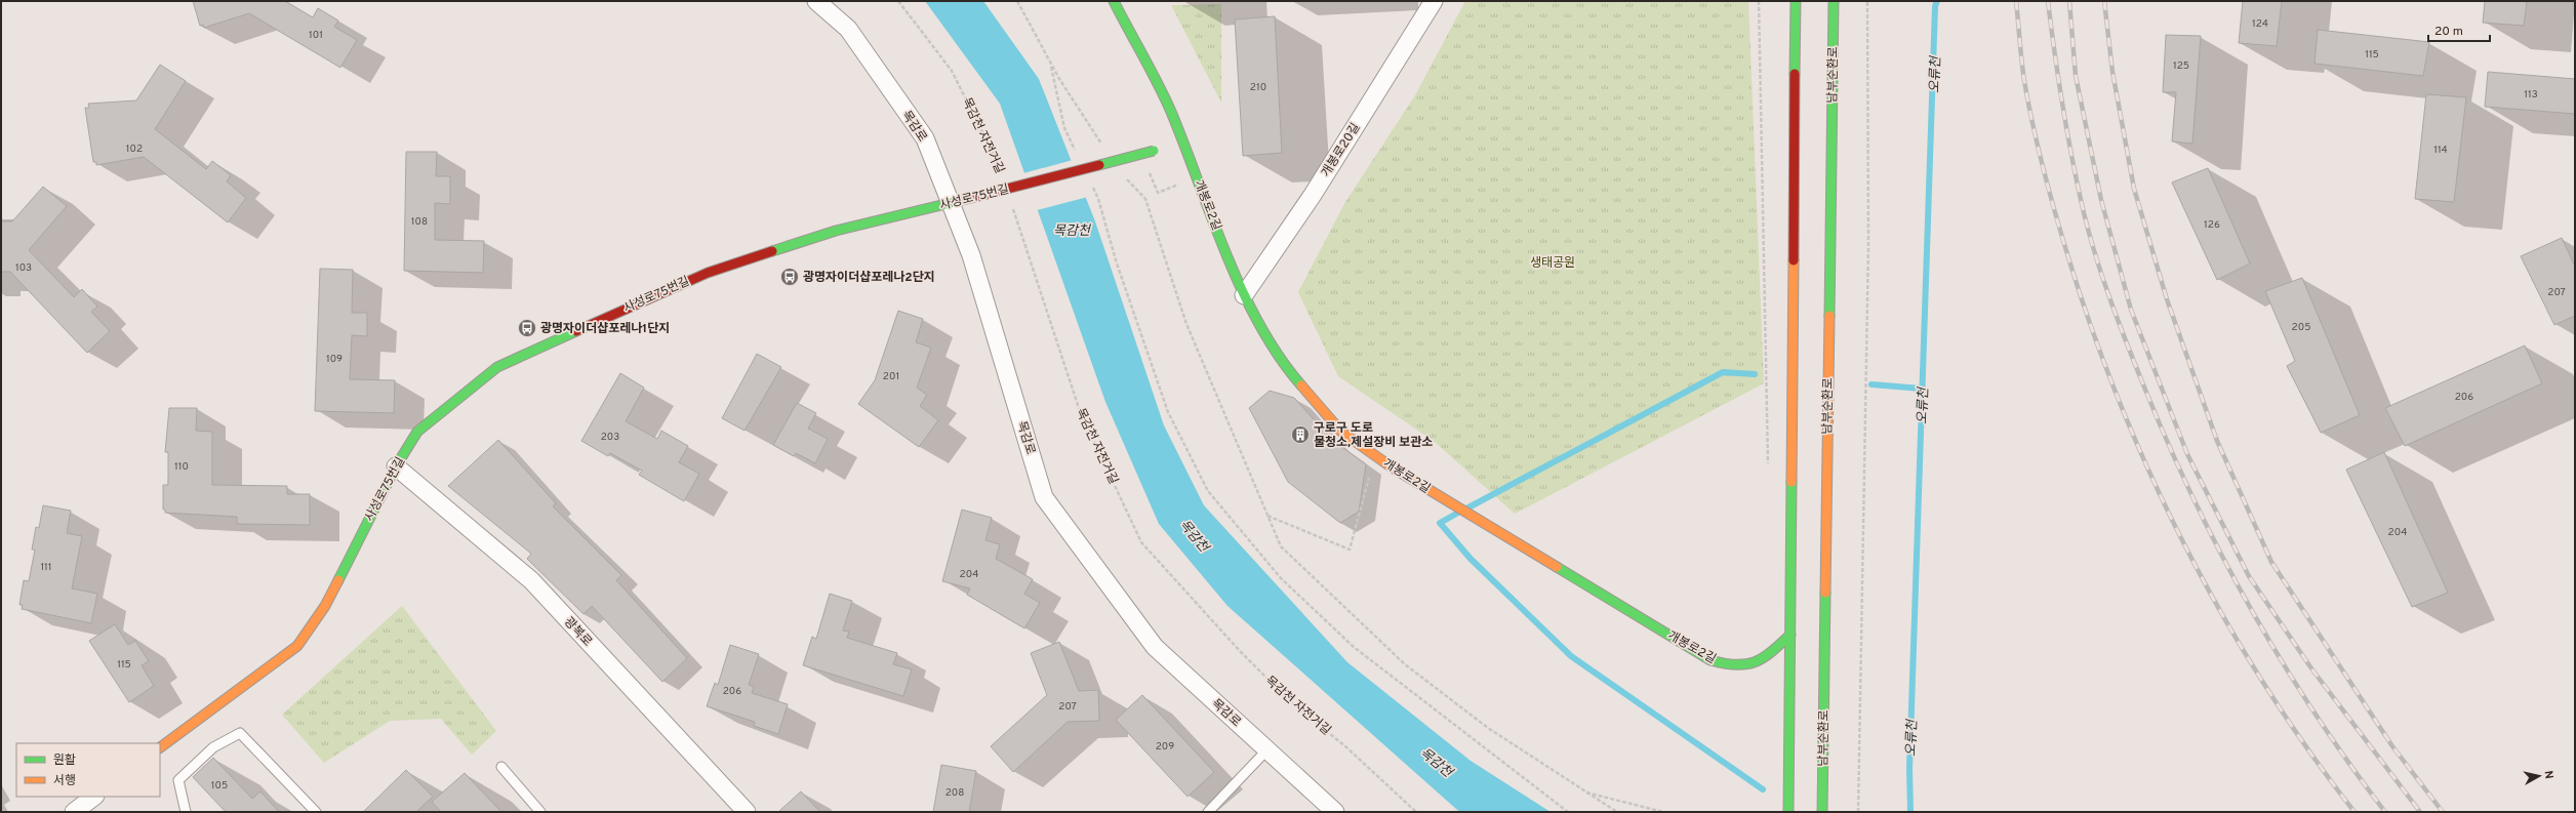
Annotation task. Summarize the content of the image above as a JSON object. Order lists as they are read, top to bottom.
{
  "streets": {
    "street": [
      "남부순환로",
      "목감로",
      "개봉로20길",
      "사성로75번길",
      "개봉로2길",
      "광복로"
    ],
    "path": ["목감천 자전거길"]
  },
  "crossings": [
    ["목감로", "사성로75번길"],
    ["개봉로20길", "개봉로2길"],
    ["사성로75번길", "광복로"]
  ],
  "water": ["오류천", "목감천"],
  "parks": ["생태공원"],
  "places": {
    "bus stop": ["광명자이더샵포레나2단지", "광명자이더샵포레나1단지"],
    "building": ["구로구 도로 물청소,제설장비 보관소"]
  },
  "house_numbers": [
    "124",
    "101",
    "115",
    "125",
    "210",
    "113",
    "102",
    "114",
    "108",
    "126",
    "103",
    "207",
    "205",
    "109",
    "201",
    "206",
    "203",
    "110",
    "204",
    "111",
    "204",
    "115",
    "206",
    "207",
    "209",
    "105",
    "208"
  ],
  "legend": ["원활", "서행"],
  "scale_bar": "20 m",
  "north": "right"
}
